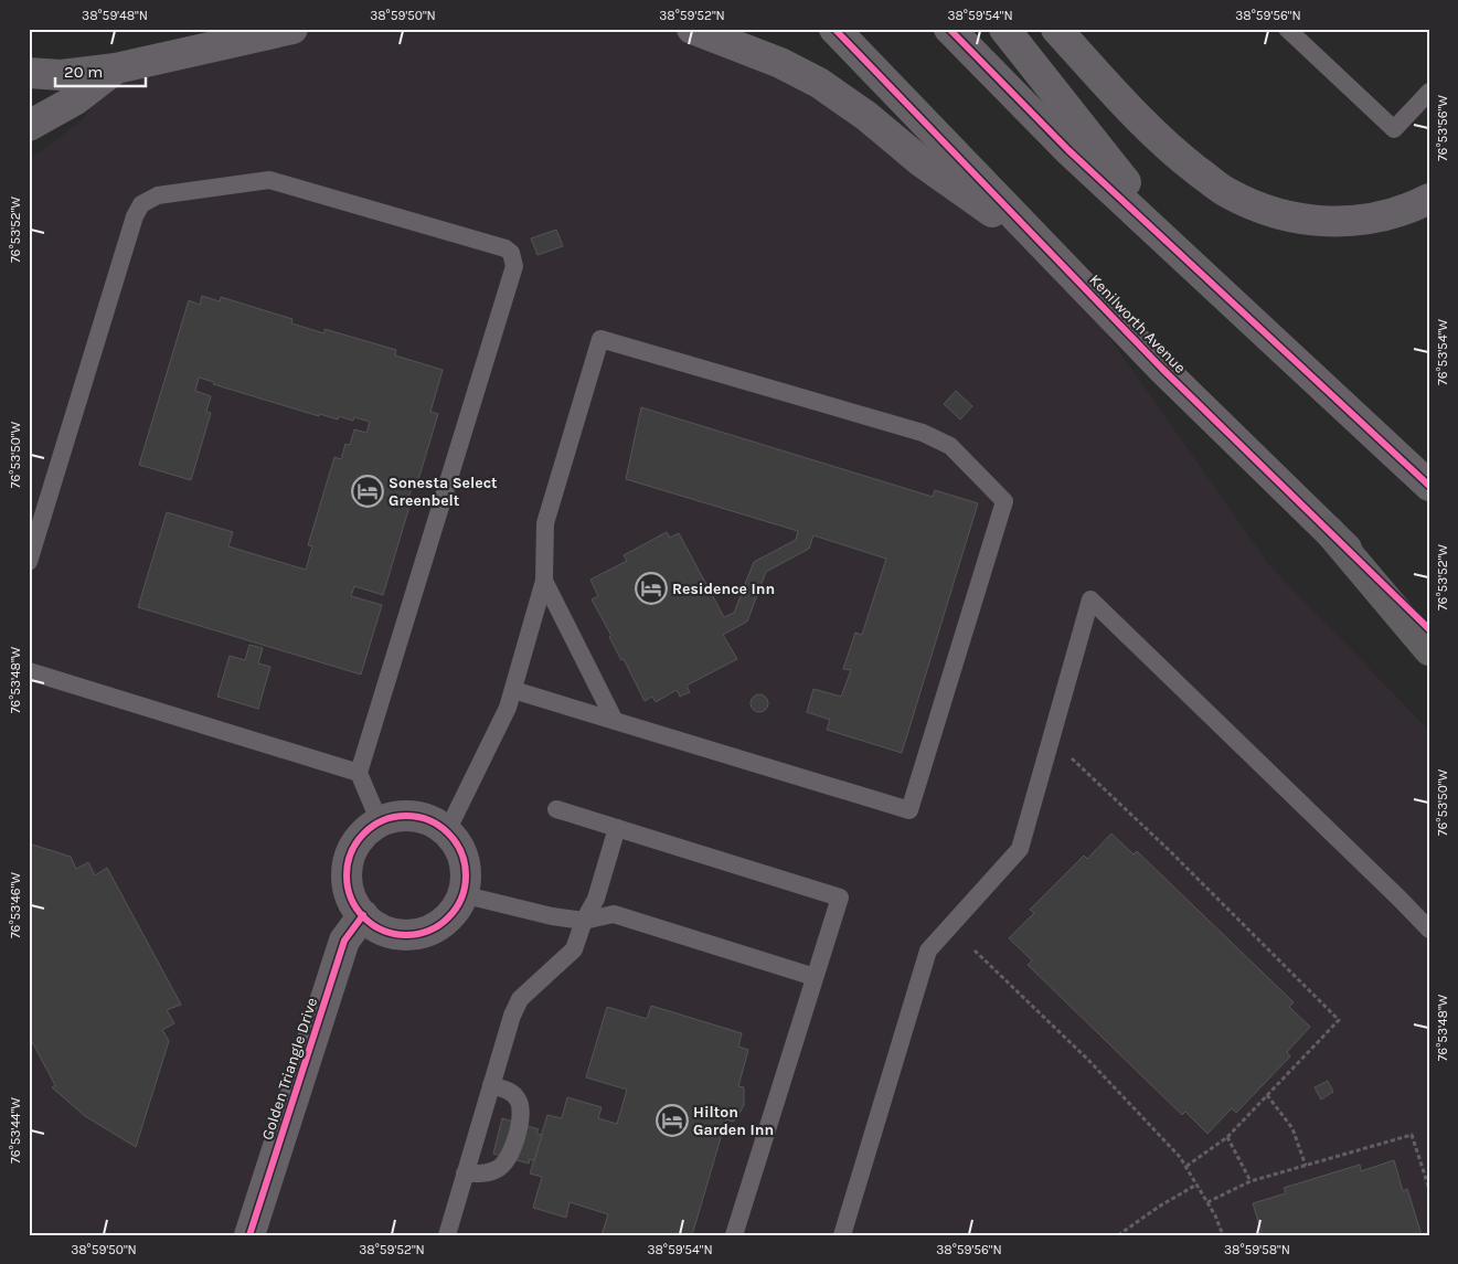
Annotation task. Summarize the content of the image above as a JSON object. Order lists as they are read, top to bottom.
{
  "streets": {
    "main road": ["Kenilworth Avenue", "Golden Triangle Drive"]
  },
  "places": {
    "hotel": ["Sonesta Select Greenbelt", "Residence Inn", "Hilton Garden Inn"]
  },
  "scale_bar": "20 m",
  "coordinates": [
    "38°59'48\"N",
    "38°59'50\"N",
    "38°59'52\"N",
    "38°59'54\"N",
    "38°59'56\"N",
    "76°53'56\"W",
    "76°53'52\"W",
    "76°53'54\"W",
    "76°53'50\"W",
    "76°53'48\"W",
    "76°53'46\"W",
    "76°53'44\"W",
    "38°59'58\"N"
  ]
}
